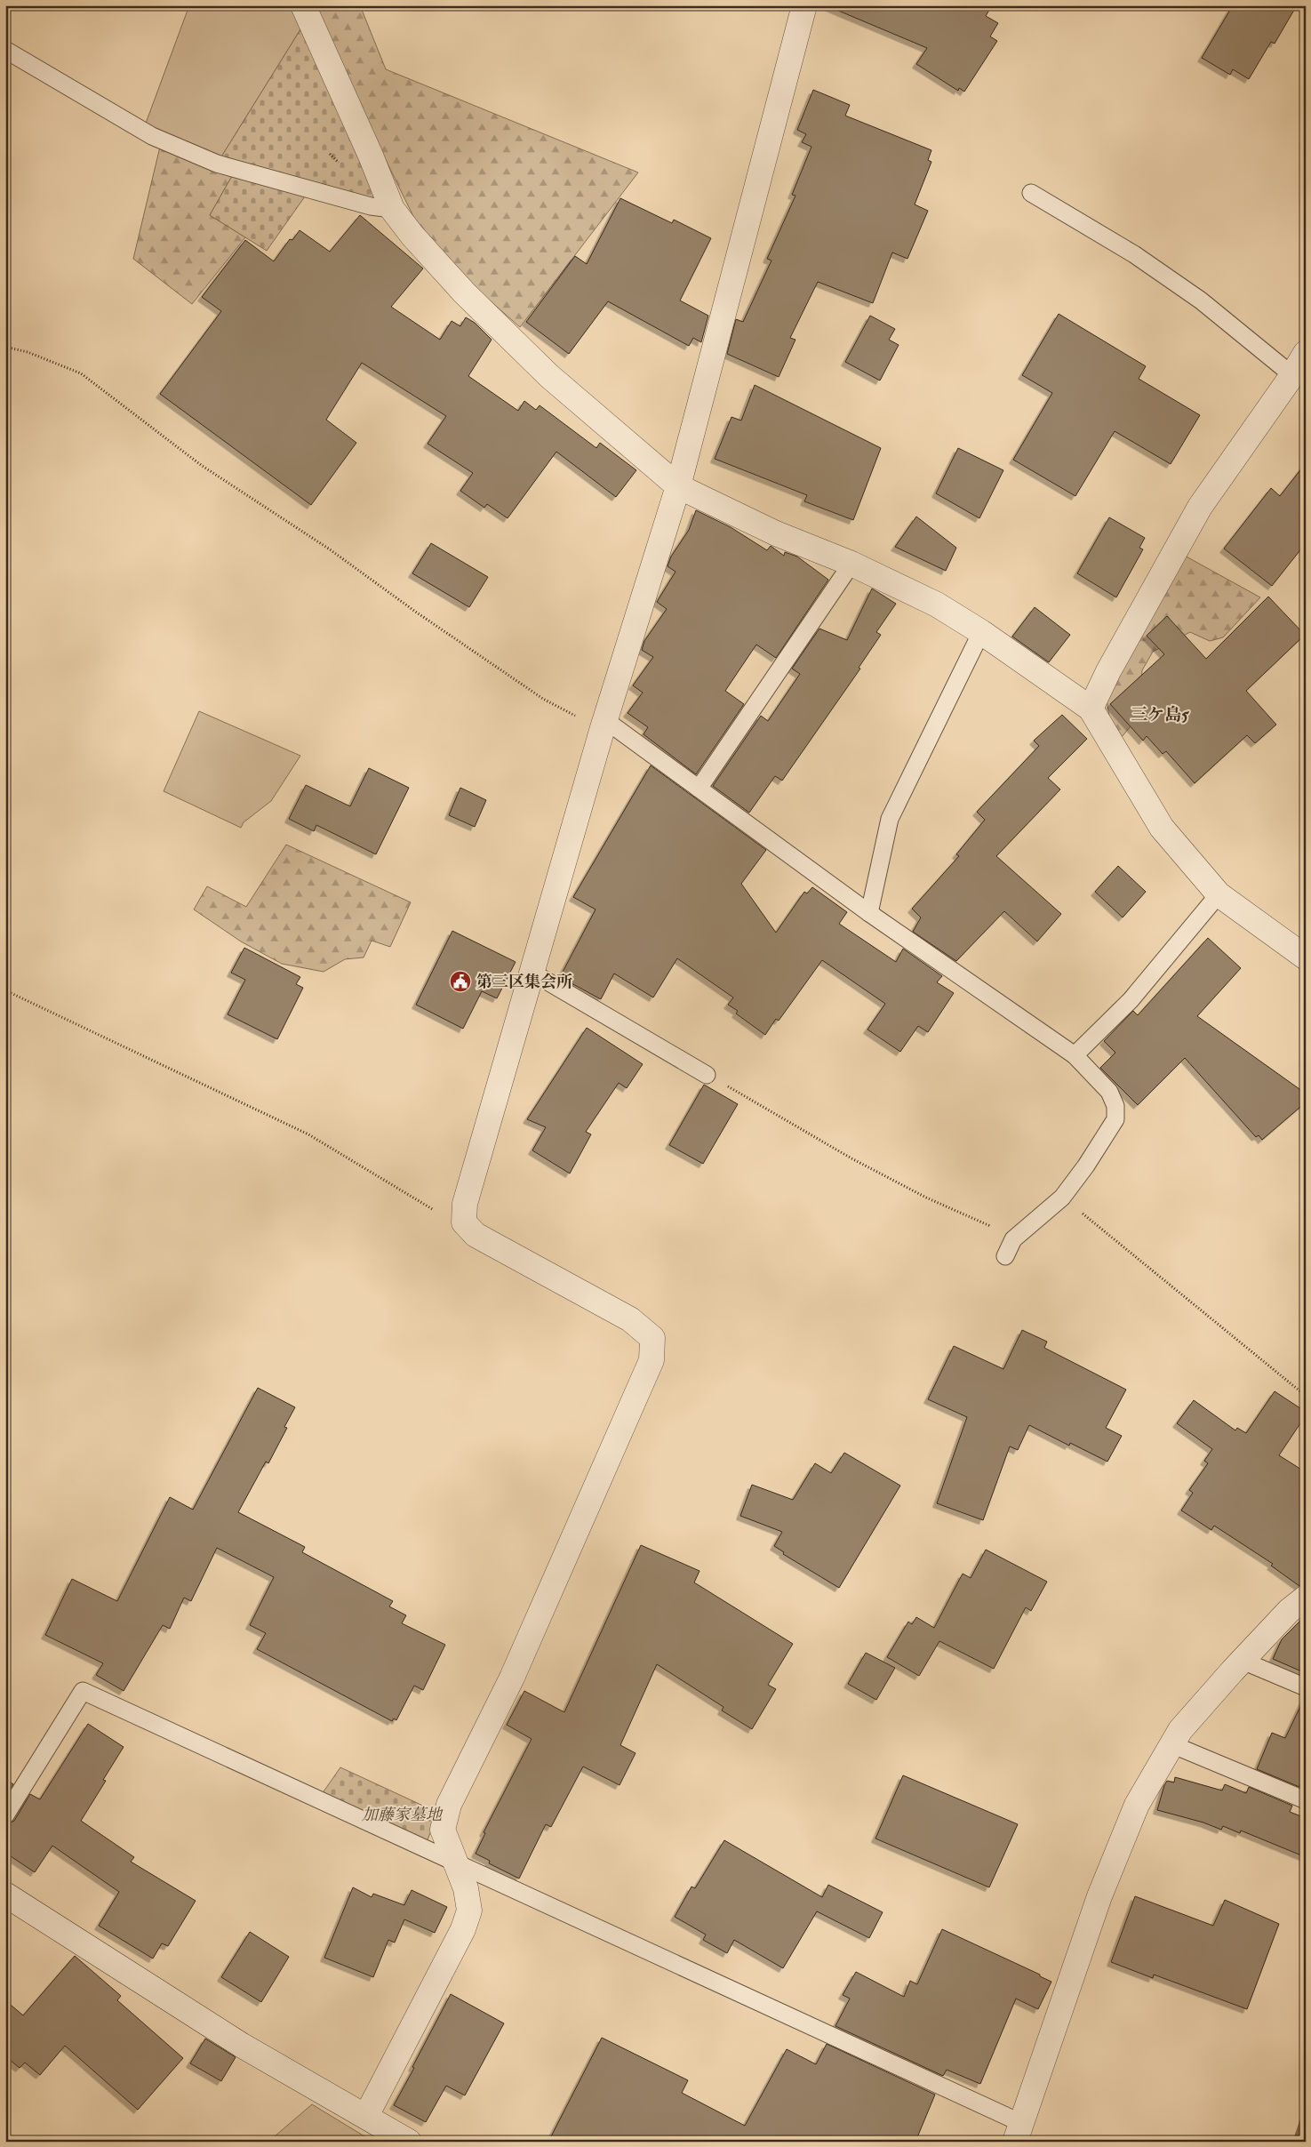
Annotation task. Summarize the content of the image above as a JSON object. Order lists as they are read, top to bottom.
{
  "districts": ["三ケ島5"],
  "parks": ["加藤家墓地"],
  "places": {
    "public building": ["第三区集会所"]
  }
}
